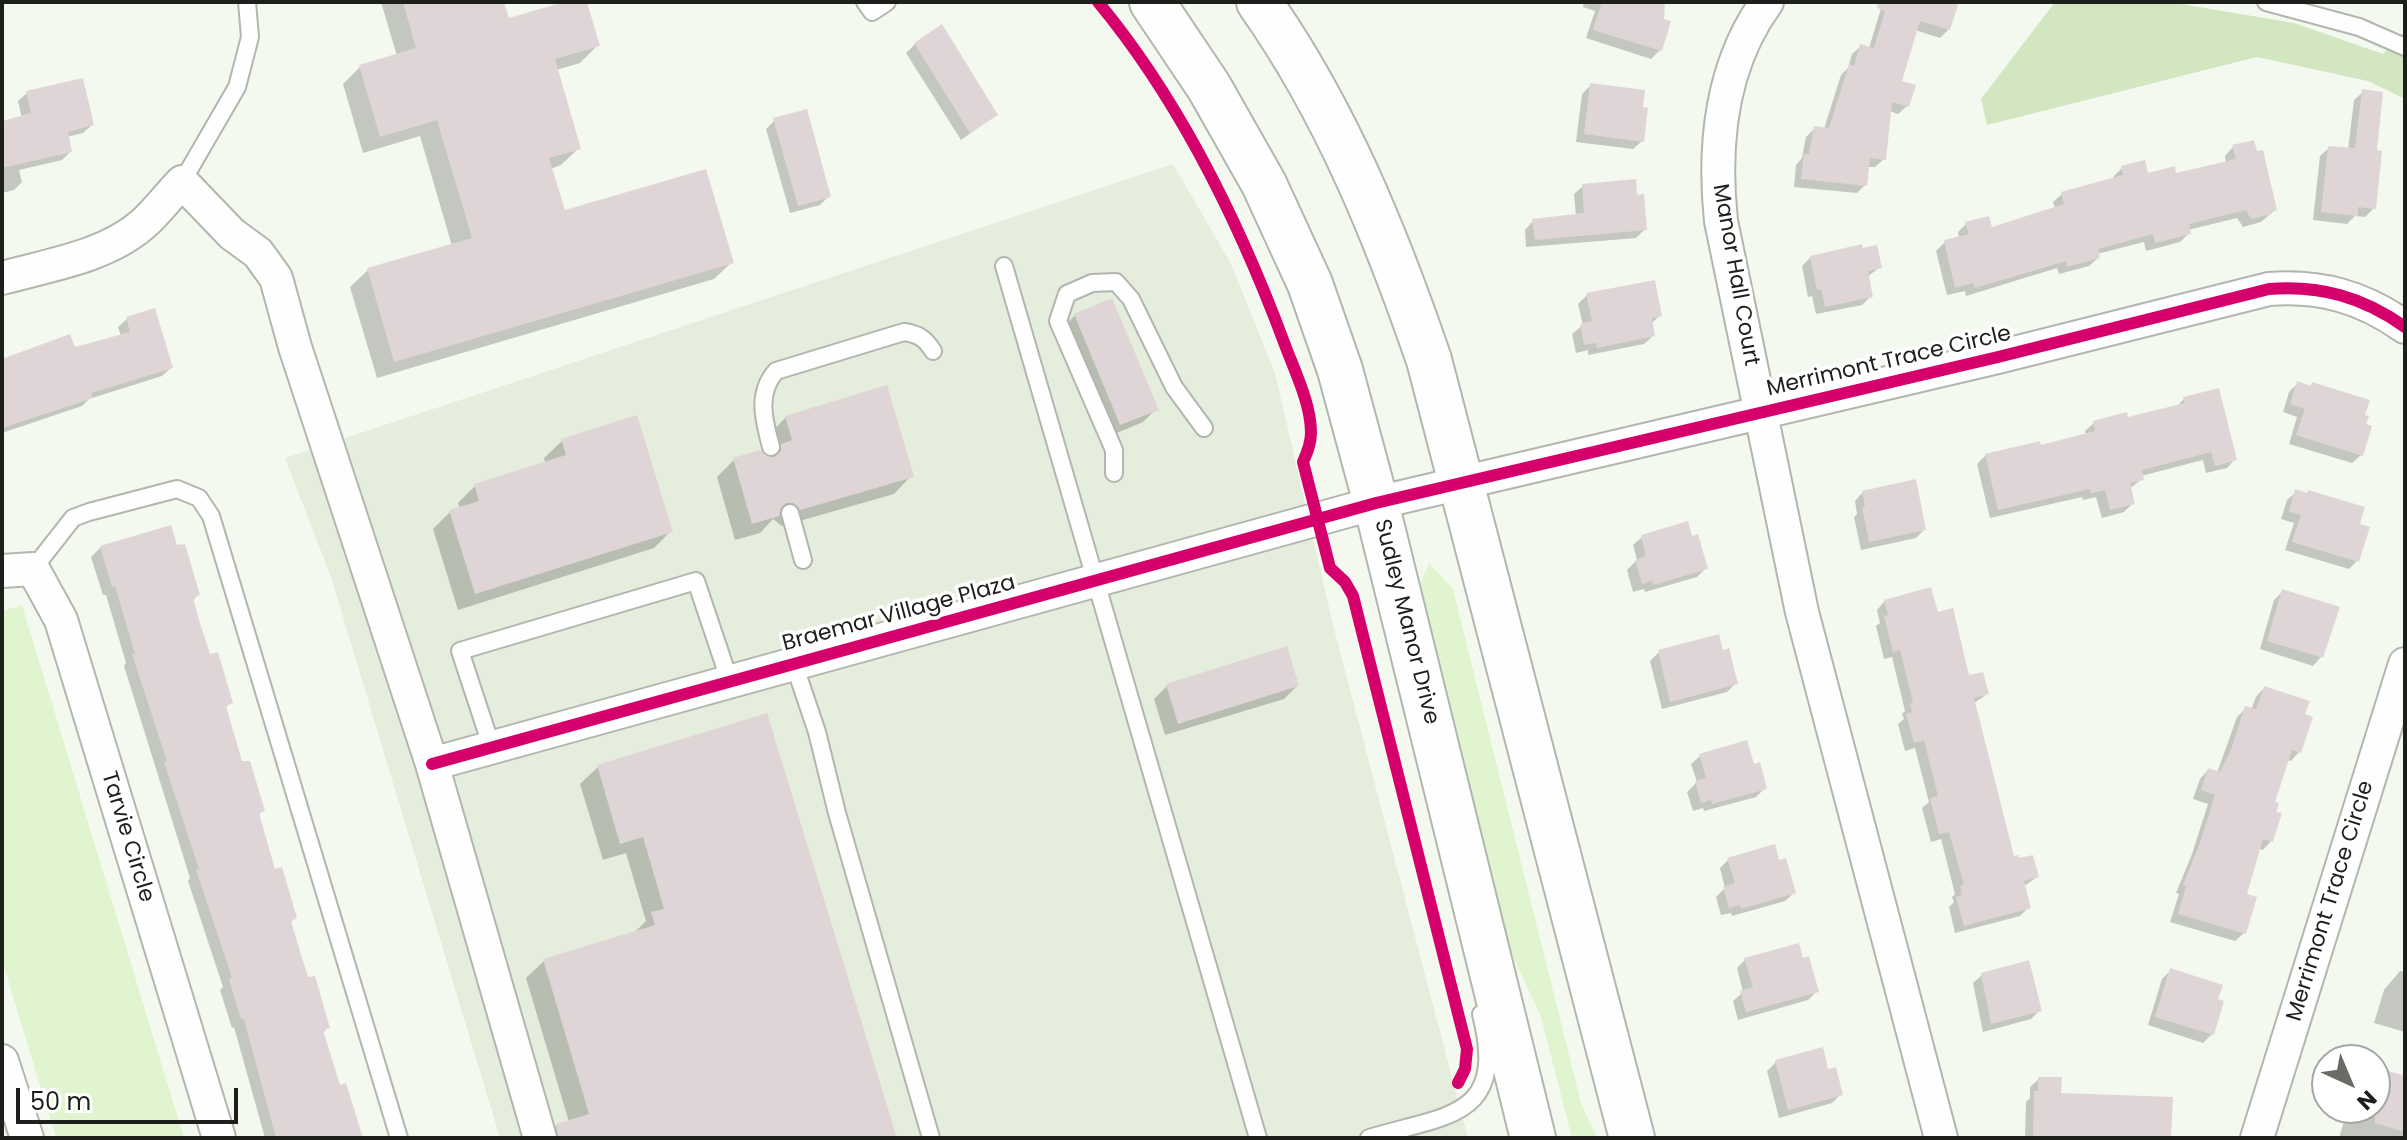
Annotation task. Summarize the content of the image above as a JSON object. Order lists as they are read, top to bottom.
{
  "streets": {
    "main road": ["Sudley Manor Drive"],
    "street": [
      "Manor Hall Court",
      "Merrimont Trace Circle",
      "Braemar Village Plaza",
      "Tarvie Circle"
    ]
  },
  "crossings": [
    ["Manor Hall Court", "Merrimont Trace Circle"],
    ["Merrimont Trace Circle", "Braemar Village Plaza"],
    ["Merrimont Trace Circle", "Sudley Manor Drive"],
    ["Braemar Village Plaza", "Sudley Manor Drive"]
  ],
  "scale_bar": "50 m",
  "north": "bottom right"
}
